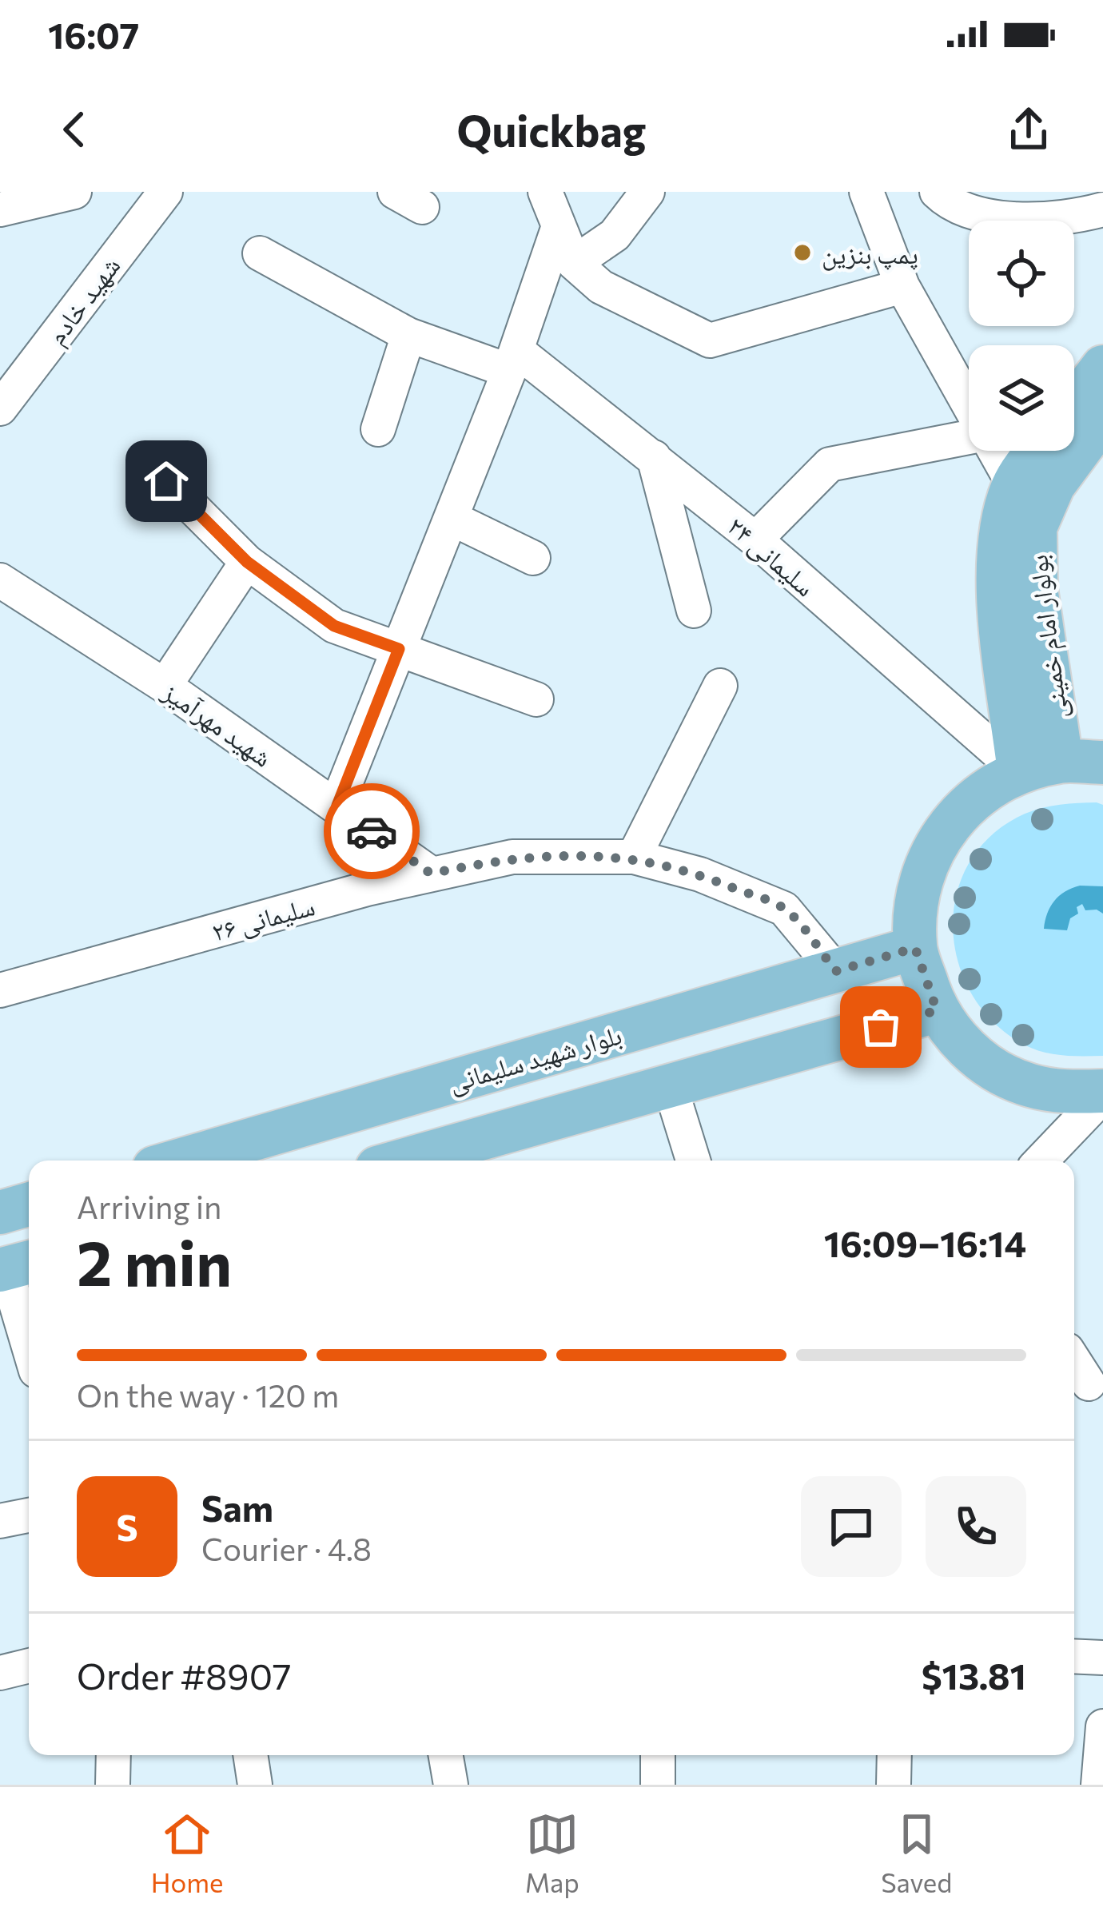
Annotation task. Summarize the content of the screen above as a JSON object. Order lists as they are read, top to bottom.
{
  "streets": {
    "main road": ["بولوار امام خمینی", "بلوار شهید سلیمانی"],
    "street": [
      "شهید خادم",
      "سلیمانی ۲۴",
      "شهید مهرآمیز",
      "سلیمانی ۲۶"
    ]
  },
  "crossings": [
    ["سلیمانی ۲۴", "بولوار امام خمینی"],
    ["شهید مهرآمیز", "سلیمانی ۲۶"],
    ["سلیمانی ۲۶", "بلوار شهید سلیمانی"]
  ],
  "places": ["پمپ بنزین"],
  "page": {
    "status": "16:07",
    "header": "Quickbag",
    "heading": ["2 min", "Arriving in", "16:09–16:14"],
    "panel": [
      "Sam",
      "Courier · 4.8",
      "Order #8907",
      "$13.81"
    ],
    "bar": "On the way · 120 m",
    "round": "S",
    "tabs": ["Home", "Map", "Saved"]
  }
}
